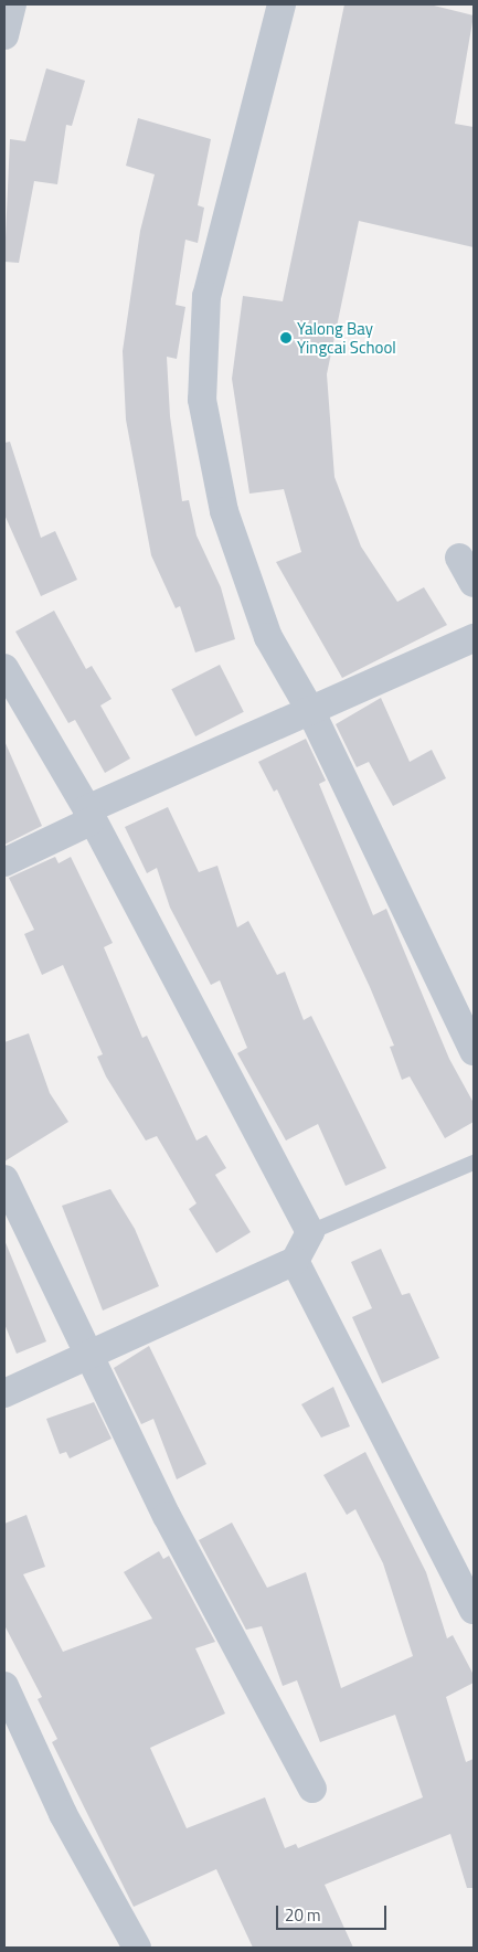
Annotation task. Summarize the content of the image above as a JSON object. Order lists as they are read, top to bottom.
{
  "places": ["Yalong Bay Yingcai School"],
  "scale_bar": "20 m"
}
